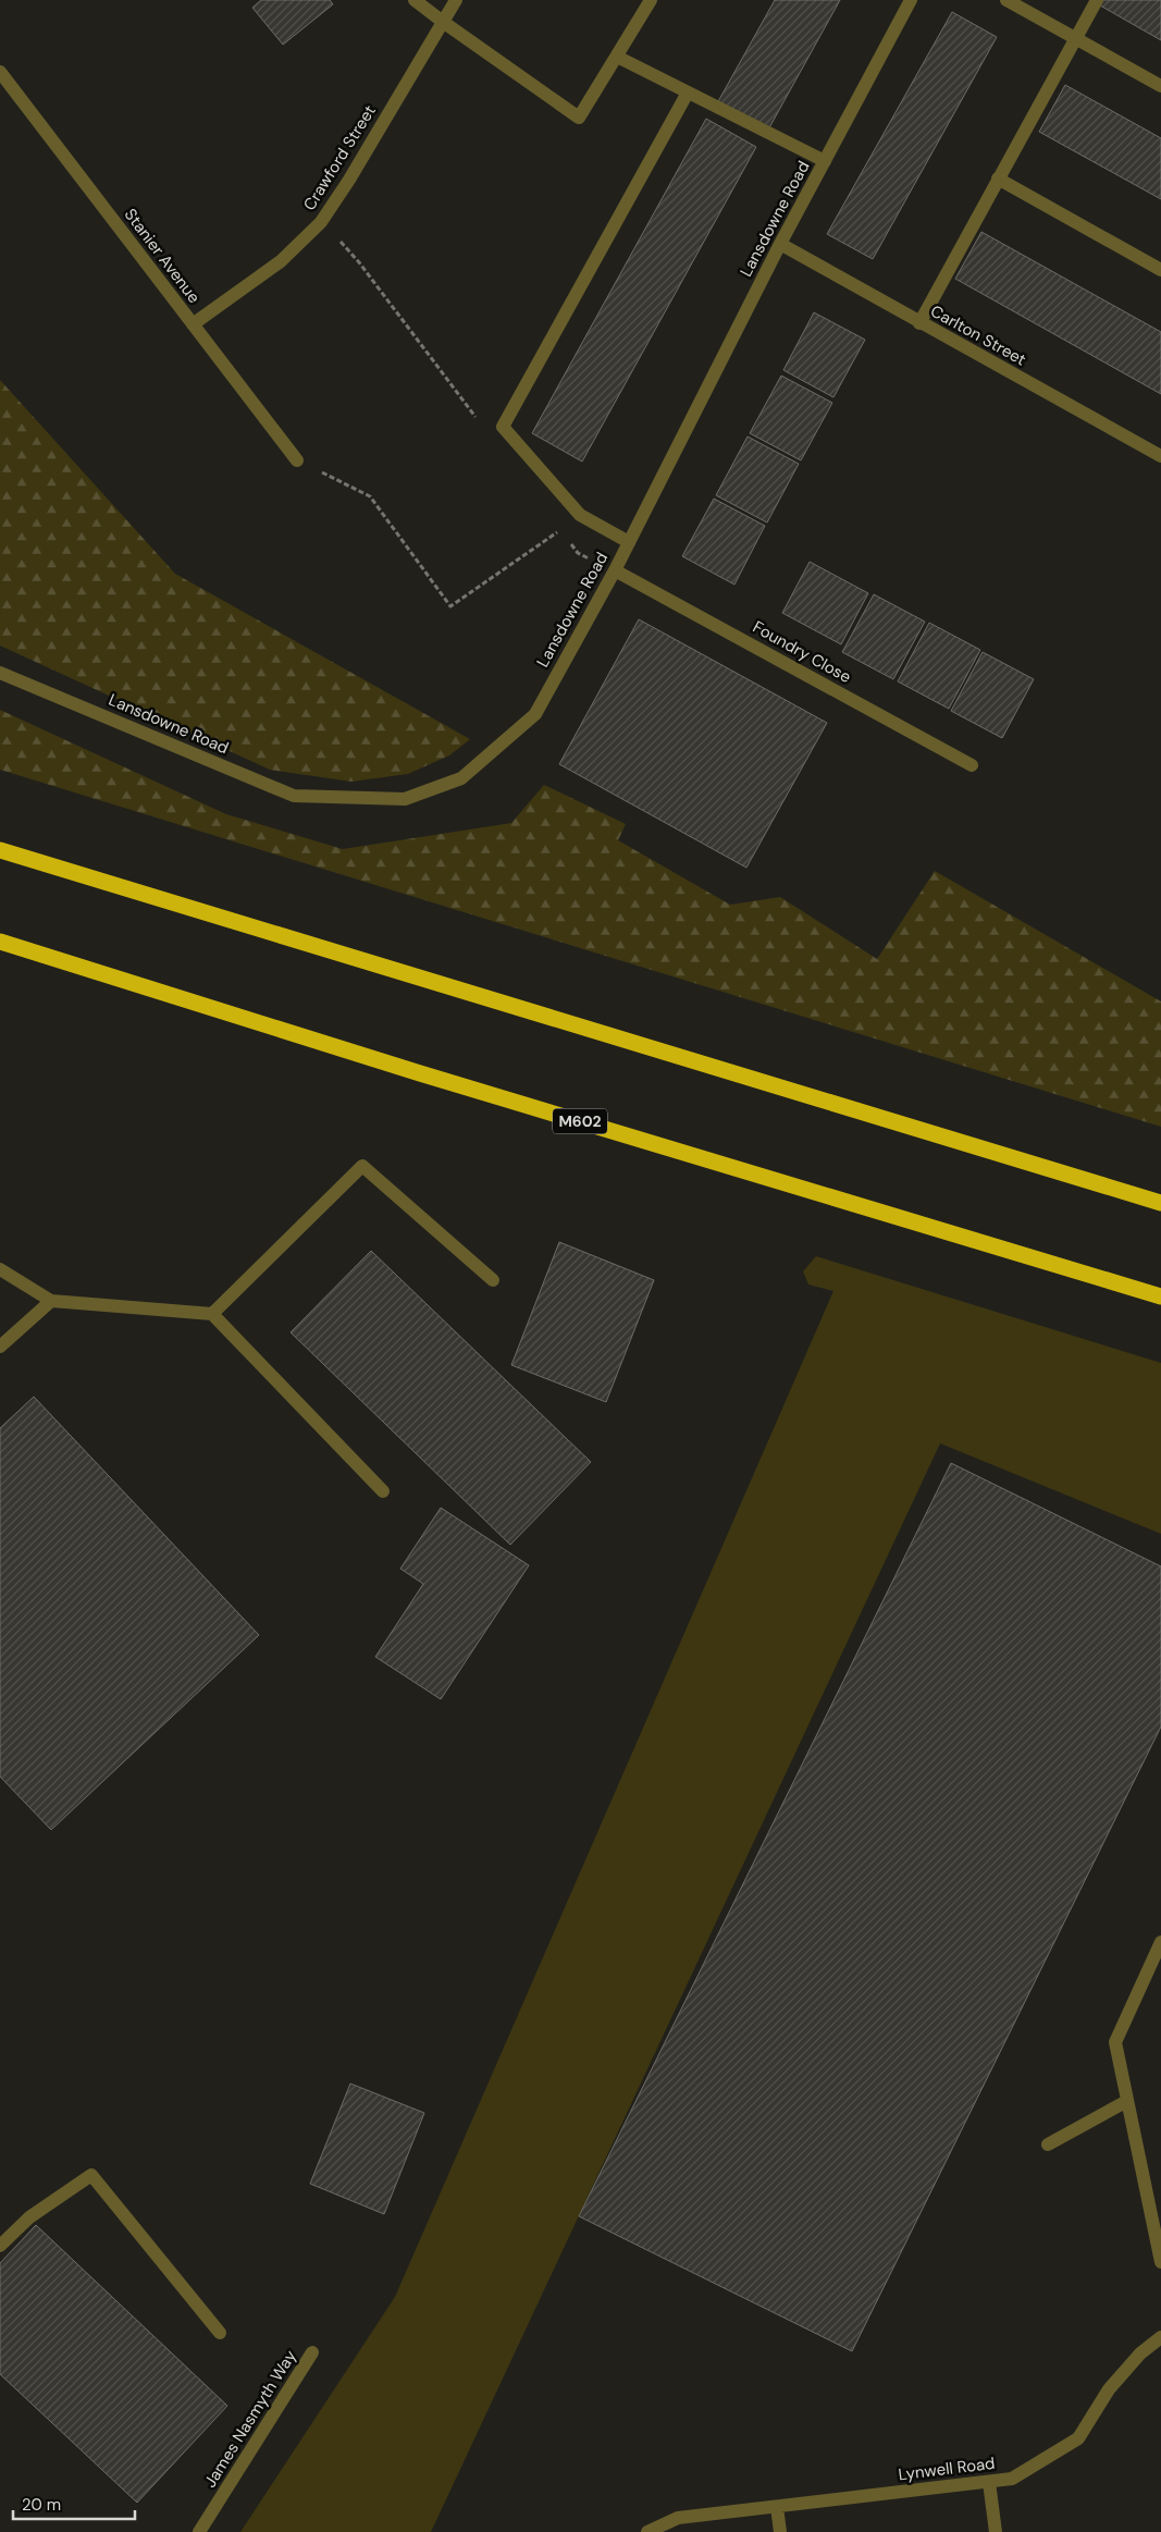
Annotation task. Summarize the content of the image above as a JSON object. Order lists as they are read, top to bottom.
{
  "streets": {
    "highway": ["M602"],
    "street": [
      "Crawford Street",
      "Lansdowne Road",
      "Stanier Avenue",
      "Carlton Street",
      "Foundry Close",
      "James Nasmyth Way",
      "Lynwell Road"
    ]
  },
  "crossings": [
    ["Crawford Street", "Stanier Avenue"],
    ["Lansdowne Road", "Carlton Street"],
    ["Lansdowne Road", "Foundry Close"]
  ],
  "scale_bar": "20 m"
}
